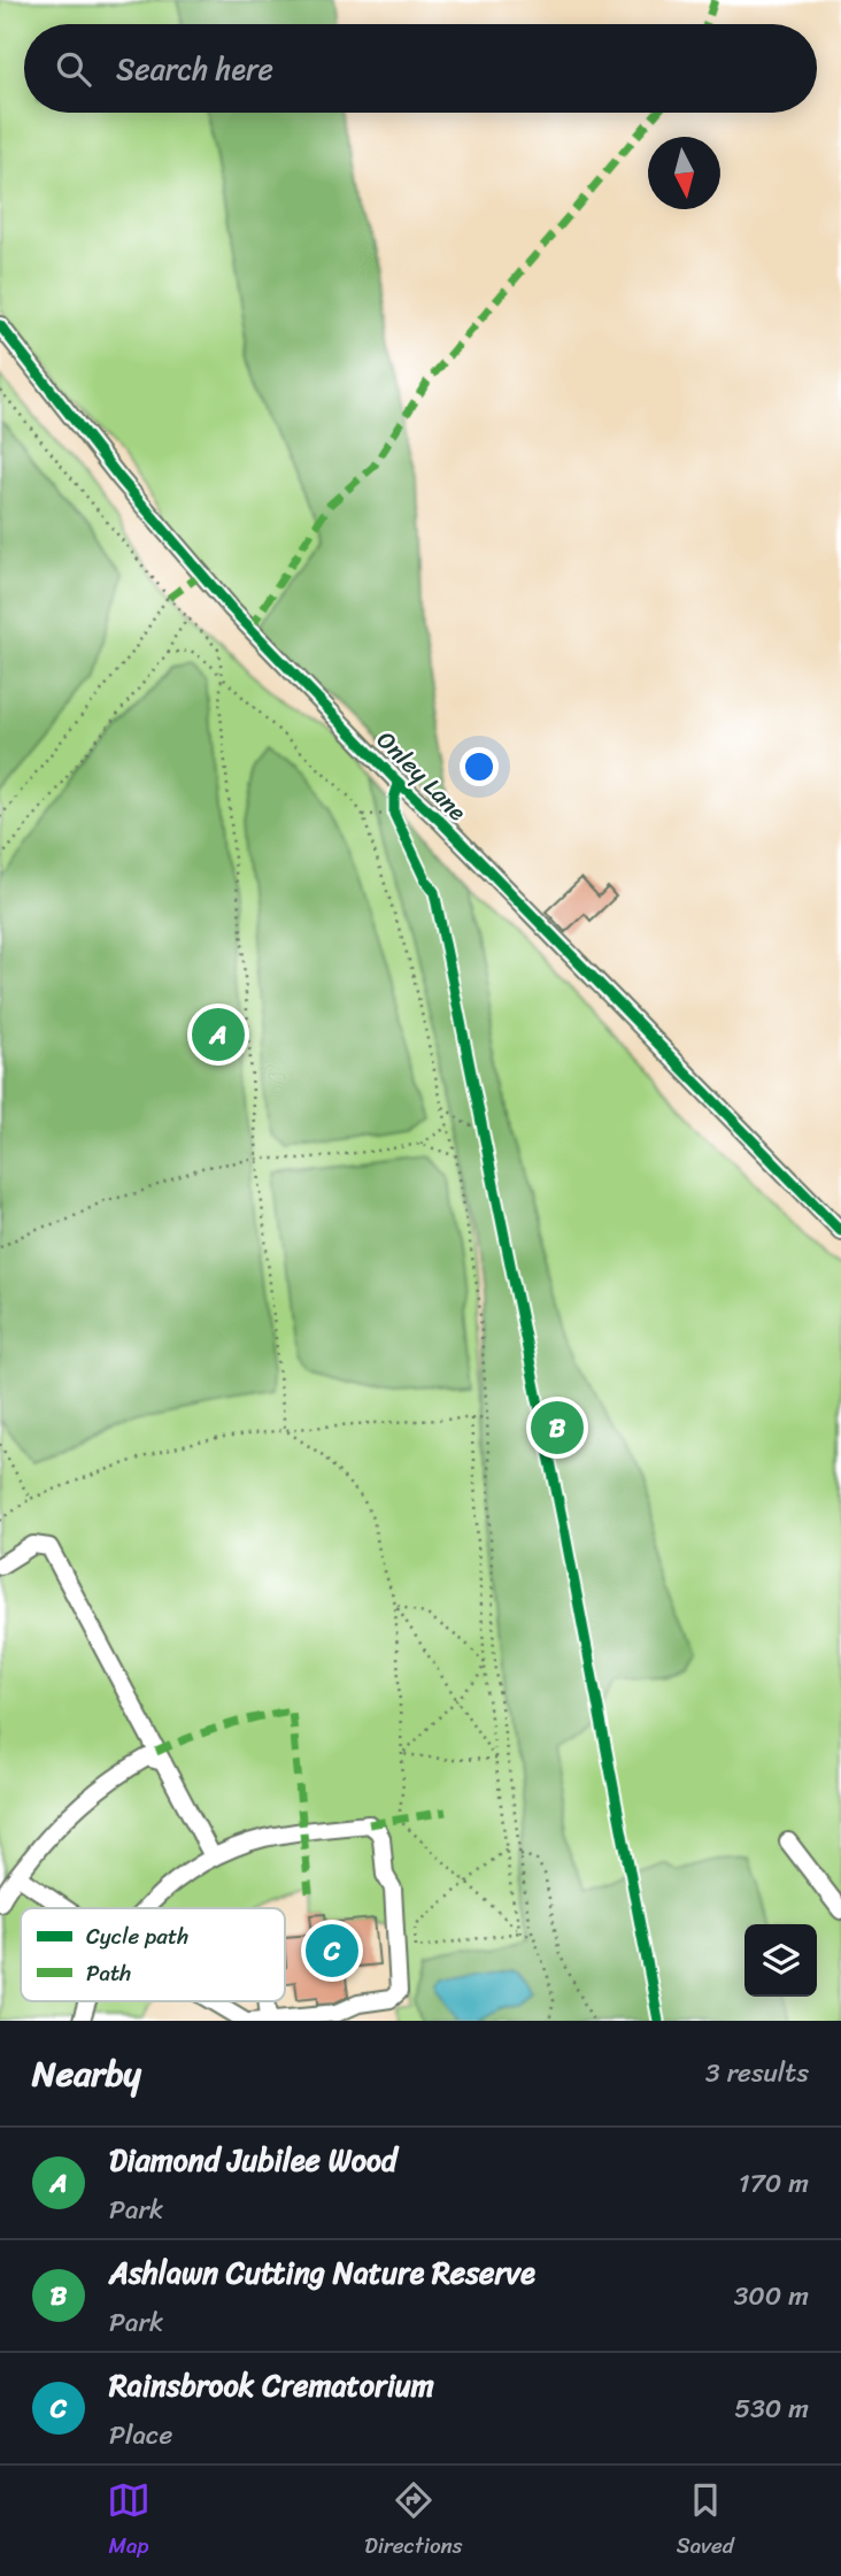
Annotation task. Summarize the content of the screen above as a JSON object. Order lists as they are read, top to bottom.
{
  "streets": {
    "street": ["Onley Lane"]
  },
  "legend": ["Cycle path", "Path"],
  "north": "bottom",
  "page": {
    "search": "Search here",
    "pins": ["A", "B", "C"],
    "heading": ["Nearby", "3 results"],
    "list": [
      {
        "mark": "A",
        "name": "Diamond Jubilee Wood",
        "note": "Park",
        "value": "170 m"
      },
      {
        "mark": "B",
        "name": "Ashlawn Cutting Nature Reserve",
        "note": "Park",
        "value": "300 m"
      },
      {
        "mark": "C",
        "name": "Rainsbrook Crematorium",
        "note": "Place",
        "value": "530 m"
      }
    ],
    "nav": ["Map", "Directions", "Saved"]
  }
}
